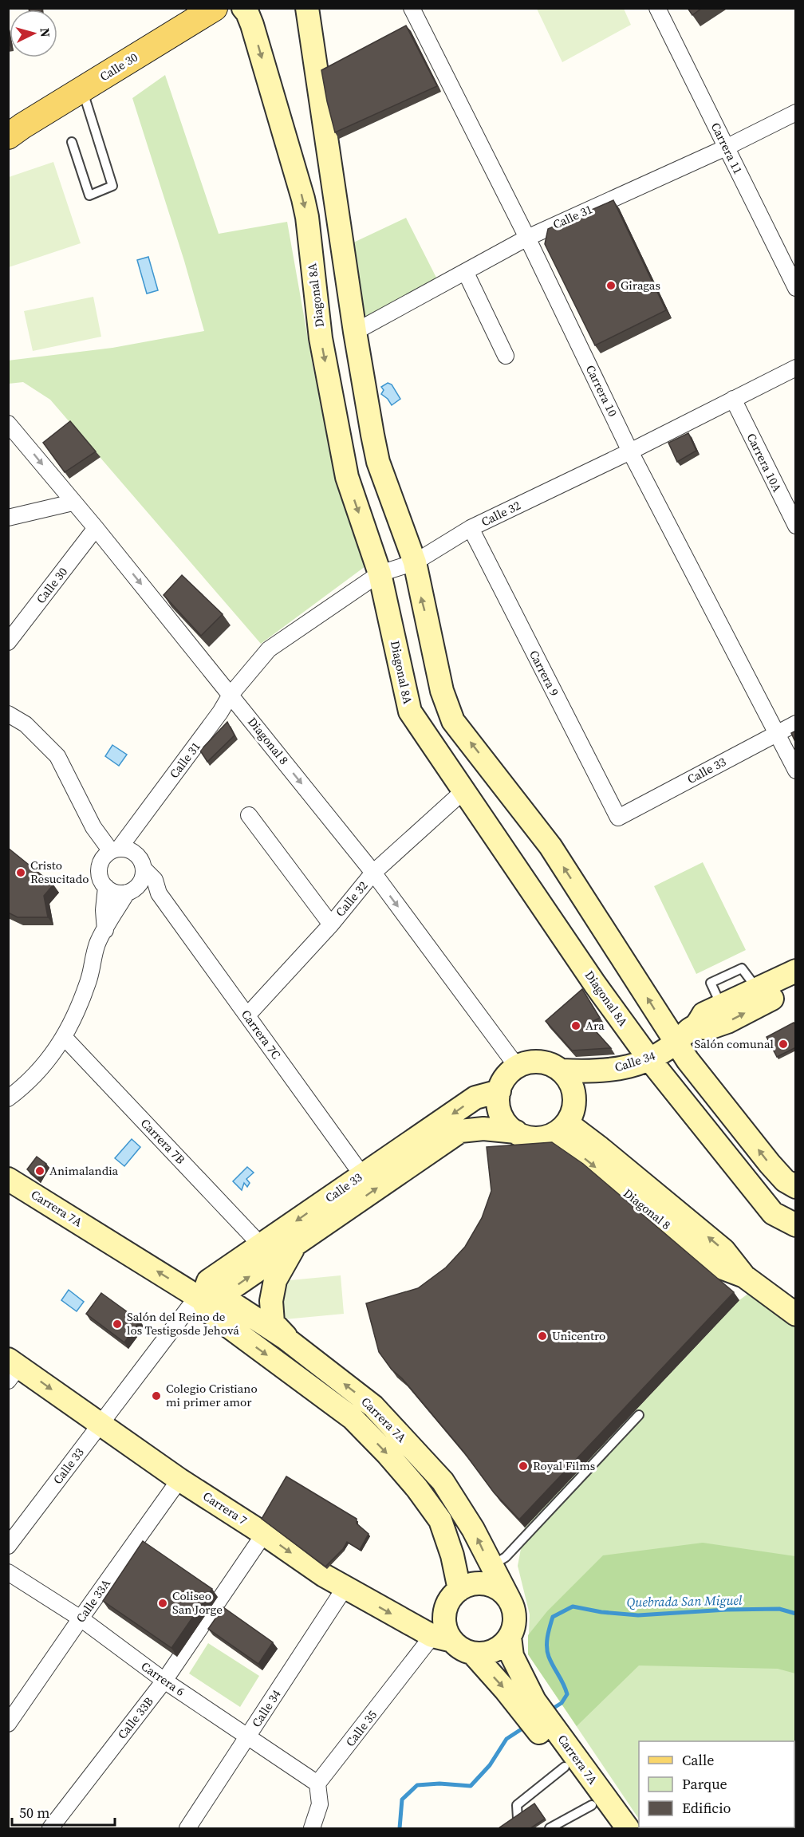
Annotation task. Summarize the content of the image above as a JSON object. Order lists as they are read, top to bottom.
{
  "streets": {
    "main road": ["Calle 30"],
    "street": [
      "Carrera 11",
      "Calle 31",
      "Diagonal 8A",
      "Carrera 10",
      "Carrera 10A",
      "Calle 32",
      "Carrera 9",
      "Diagonal 8",
      "Calle 33",
      "Carrera 7C",
      "Calle 34",
      "Carrera 7B",
      "Carrera 7A",
      "Carrera 7",
      "Calle 33A",
      "Carrera 6",
      "Calle 33B",
      "Calle 35"
    ]
  },
  "crossings": [
    ["Calle 30", "Diagonal 8"],
    ["Carrera 11", "Calle 31"],
    ["Calle 31", "Carrera 10"],
    ["Calle 31", "Calle 32"],
    ["Calle 31", "Diagonal 8"],
    ["Calle 31", "Carrera 7C"],
    ["Diagonal 8A", "Calle 32"],
    ["Diagonal 8A", "Calle 34"],
    ["Carrera 10", "Calle 32"],
    ["Carrera 10", "Calle 33"],
    ["Carrera 10A", "Calle 32"],
    ["Calle 32", "Carrera 9"],
    ["Calle 32", "Diagonal 8"],
    ["Calle 32", "Carrera 7C"],
    ["Carrera 9", "Calle 33"],
    ["Diagonal 8", "Calle 33"],
    ["Diagonal 8", "Calle 34"],
    ["Calle 33", "Carrera 7C"],
    ["Calle 33", "Calle 34"],
    ["Calle 33", "Carrera 7B"],
    ["Calle 33", "Carrera 7A"],
    ["Calle 33", "Carrera 7"],
    ["Calle 34", "Carrera 7"],
    ["Calle 34", "Carrera 6"],
    ["Carrera 7A", "Carrera 7"],
    ["Carrera 7A", "Calle 35"],
    ["Carrera 7", "Calle 33A"],
    ["Carrera 7", "Calle 33B"],
    ["Carrera 7", "Calle 35"],
    ["Calle 33A", "Carrera 6"],
    ["Carrera 6", "Calle 33B"],
    ["Carrera 6", "Calle 35"]
  ],
  "one_way": ["Diagonal 8", "Carrera 7"],
  "water": ["Quebrada San Miguel"],
  "places": [
    "Giragas",
    "Cristo Resucitado",
    "Ara",
    "Salón comunal",
    "Animalandia",
    "Salón del Reino de los Testigosde Jehová",
    "Unicentro",
    "Colegio Cristiano mi primer amor",
    "Royal Films",
    "Coliseo San Jorge"
  ],
  "legend": ["Calle", "Parque", "Edificio"],
  "scale_bar": "50 m",
  "north": "right"
}
